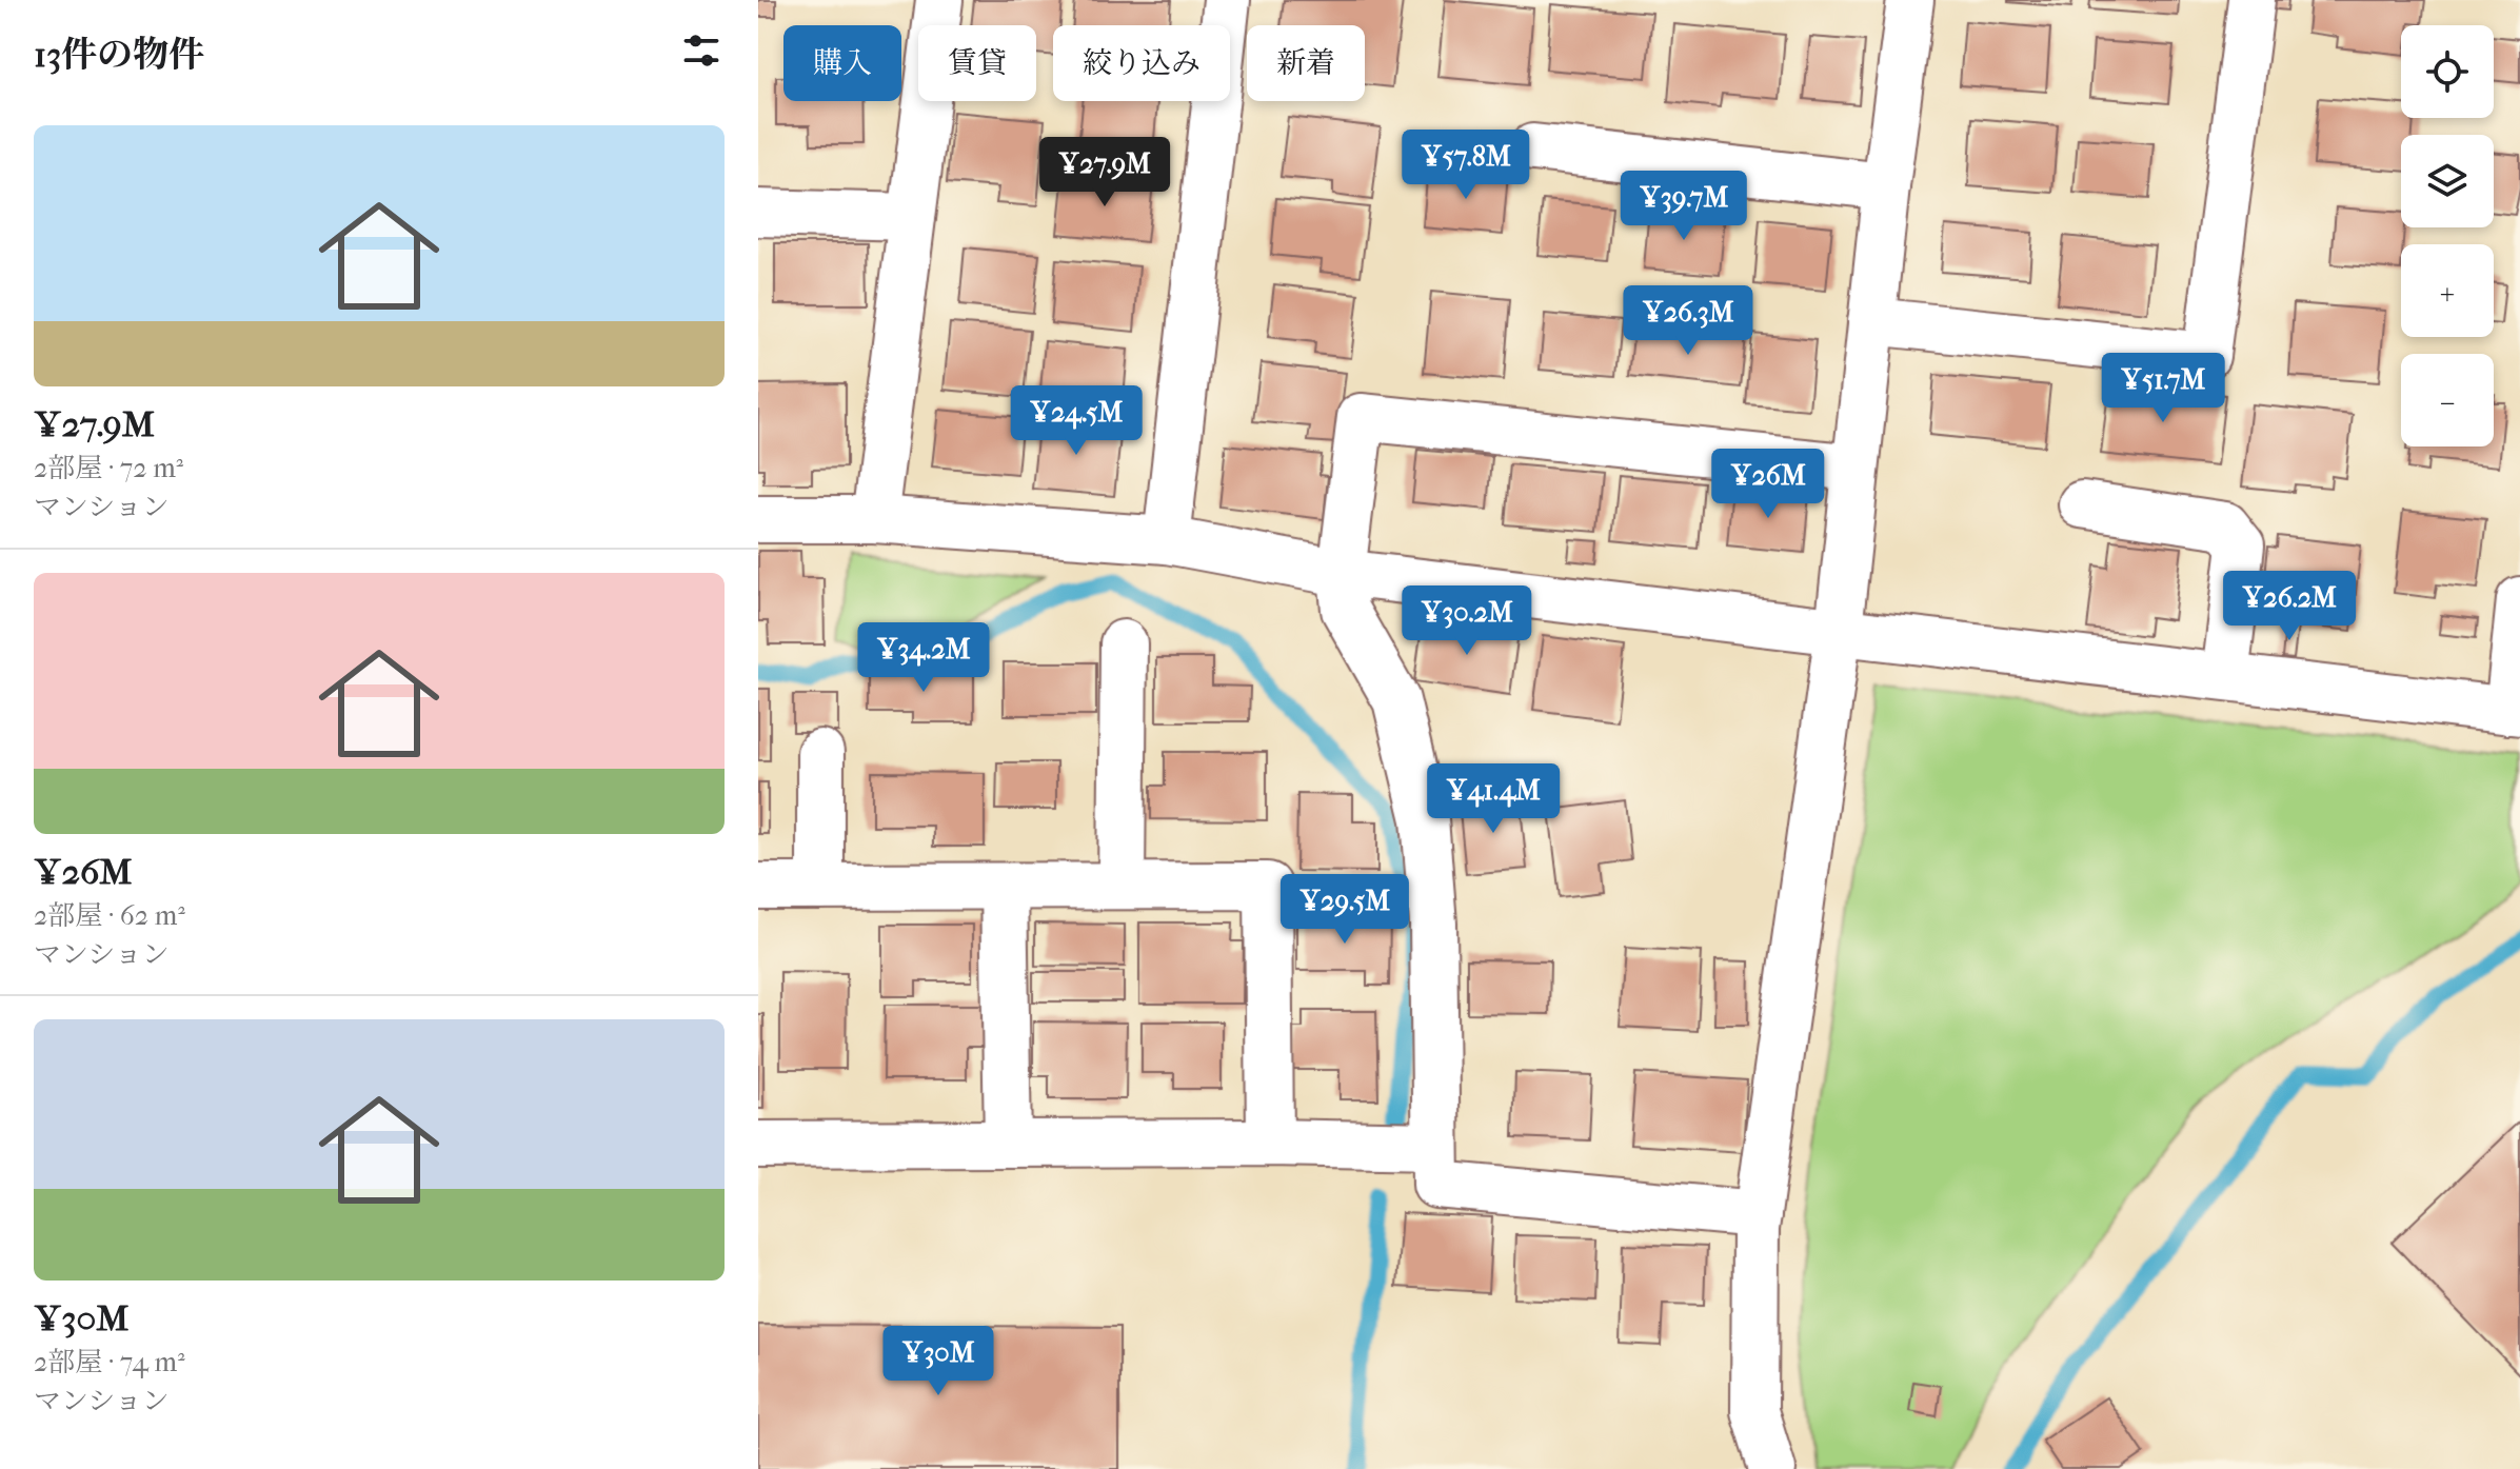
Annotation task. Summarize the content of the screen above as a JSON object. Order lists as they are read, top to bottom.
{
  "page": {
    "heading": "13件の物件",
    "map_buttons": ["+", "−"],
    "chip": [
      "購入",
      "賃貸",
      "絞り込み",
      "新着"
    ],
    "list": [
      {
        "name": "¥27.9M",
        "note": "2部屋 · 72 m² · マンション"
      },
      {
        "name": "¥26M",
        "note": "2部屋 · 62 m² · マンション"
      },
      {
        "name": "¥30M",
        "note": "2部屋 · 74 m² · マンション"
      }
    ],
    "price": [
      "¥57.8M",
      "¥27.9M",
      "¥39.7M",
      "¥26.3M",
      "¥51.7M",
      "¥24.5M",
      "¥26M",
      "¥26.2M",
      "¥30.2M",
      "¥34.2M",
      "¥41.4M",
      "¥29.5M",
      "¥30M"
    ]
  }
}
